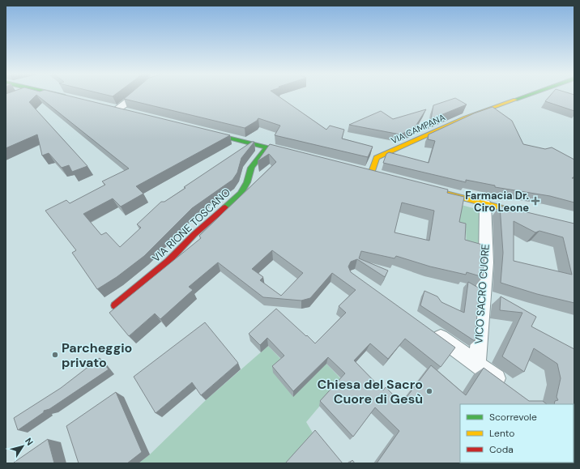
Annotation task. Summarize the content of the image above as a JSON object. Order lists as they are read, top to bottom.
{
  "streets": {
    "street": ["VIA CAMPANA", "VIA RIONE TOSCANO", "VICO SACRO CUORE"]
  },
  "places": {
    "health": ["Farmacia Dr. Ciro Leone"],
    "other": ["Parcheggio privato", "Chiesa del Sacro Cuore di Gesù"]
  },
  "legend": ["Scorrevole", "Lento", "Coda"],
  "north": "top right"
}
